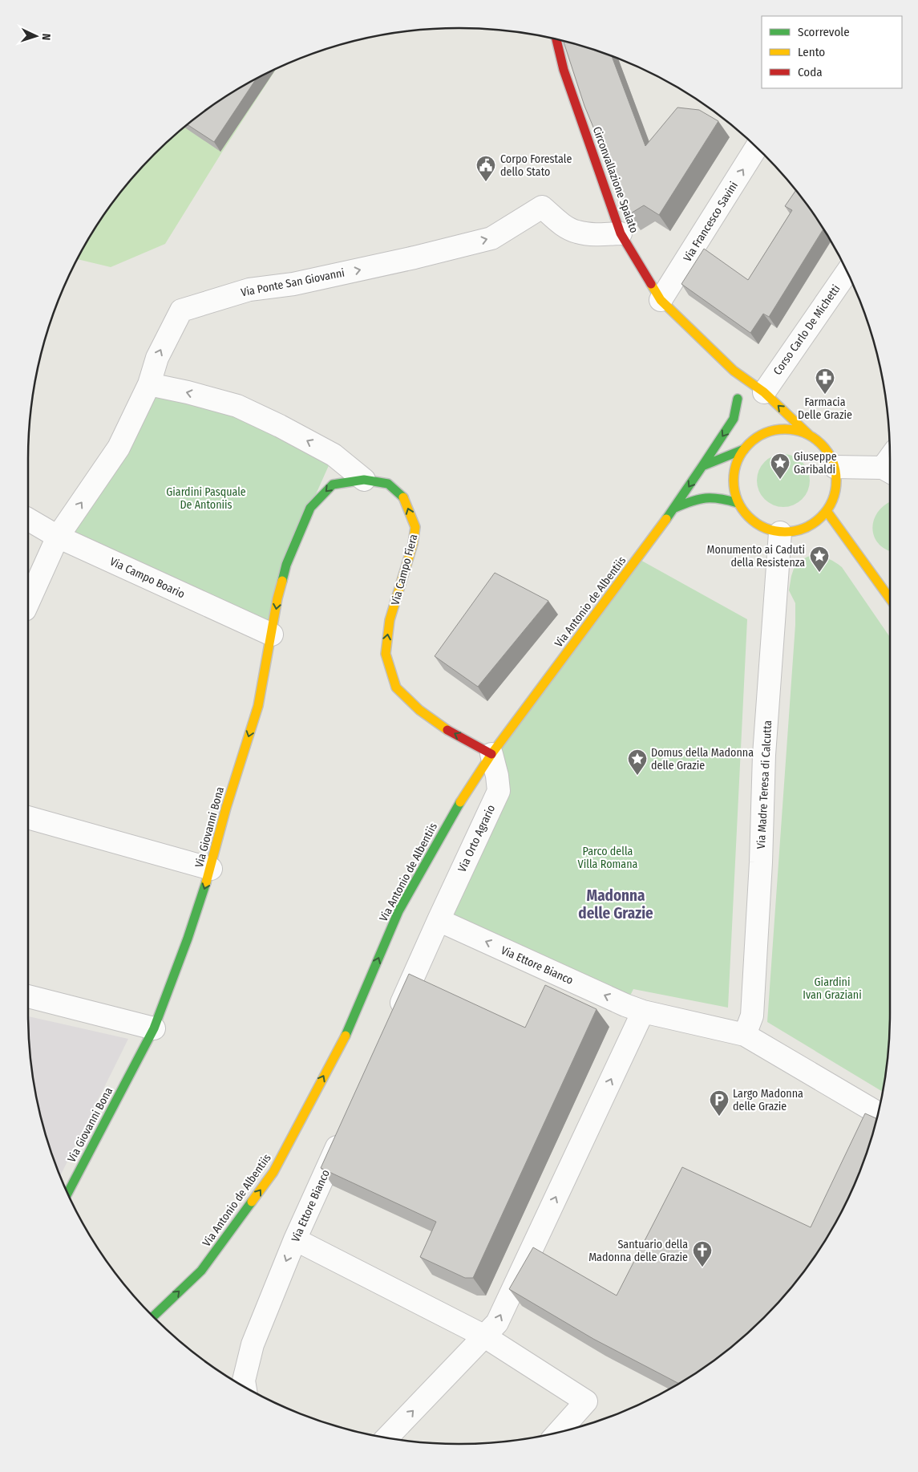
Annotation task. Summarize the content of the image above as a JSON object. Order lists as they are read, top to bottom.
{
  "streets": {
    "main road": [
      "Circonvallazione Spalato",
      "Via Campo Fiera",
      "Via Antonio de Albentiis",
      "Via Giovanni Bona"
    ],
    "street": [
      "Via Francesco Savini",
      "Via Ponte San Giovanni",
      "Corso Carlo De Michetti",
      "Via Campo Boario",
      "Via Madre Teresa di Calcutta",
      "Via Orto Agrario",
      "Via Ettore Bianco"
    ]
  },
  "crossings": [
    ["Circonvallazione Spalato", "Via Francesco Savini"],
    ["Circonvallazione Spalato", "Via Ponte San Giovanni"],
    ["Circonvallazione Spalato", "Corso Carlo De Michetti"],
    ["Circonvallazione Spalato", "Via Madre Teresa di Calcutta"],
    ["Via Ponte San Giovanni", "Via Campo Fiera"],
    ["Via Ponte San Giovanni", "Via Campo Boario"],
    ["Via Campo Fiera", "Via Antonio de Albentiis"],
    ["Via Campo Fiera", "Via Giovanni Bona"],
    ["Via Campo Fiera", "Via Orto Agrario"],
    ["Via Campo Boario", "Via Giovanni Bona"],
    ["Via Antonio de Albentiis", "Via Orto Agrario"],
    ["Via Madre Teresa di Calcutta", "Via Ettore Bianco"],
    ["Via Orto Agrario", "Via Ettore Bianco"]
  ],
  "one_way": [
    "Via Francesco Savini",
    "Via Ponte San Giovanni",
    "Via Campo Fiera",
    "Via Giovanni Bona"
  ],
  "districts": ["Madonna delle Grazie"],
  "parks": ["Giardini Pasquale De Antoniis", "Parco della Villa Romana", "Giardini Ivan Graziani"],
  "places": {
    "public building": ["Corpo Forestale dello Stato"],
    "pharmacy": ["Farmacia Delle Grazie"],
    "place": ["Giuseppe Garibaldi", "Monumento ai Caduti della Resistenza", "Domus della Madonna delle Grazie"],
    "parking": ["Largo Madonna delle Grazie"],
    "church": ["Santuario della Madonna delle Grazie"]
  },
  "legend": ["Scorrevole", "Lento", "Coda"],
  "north": "right"
}
